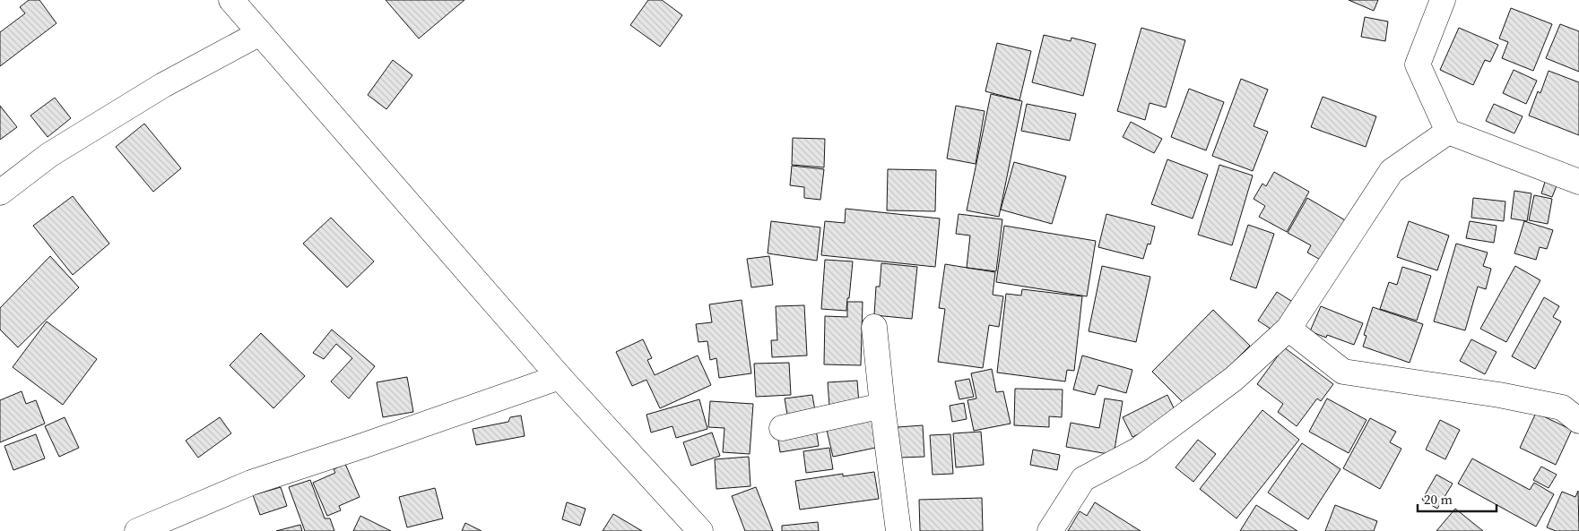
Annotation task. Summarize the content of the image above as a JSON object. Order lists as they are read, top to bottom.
{
  "scale_bar": "20 m"
}
